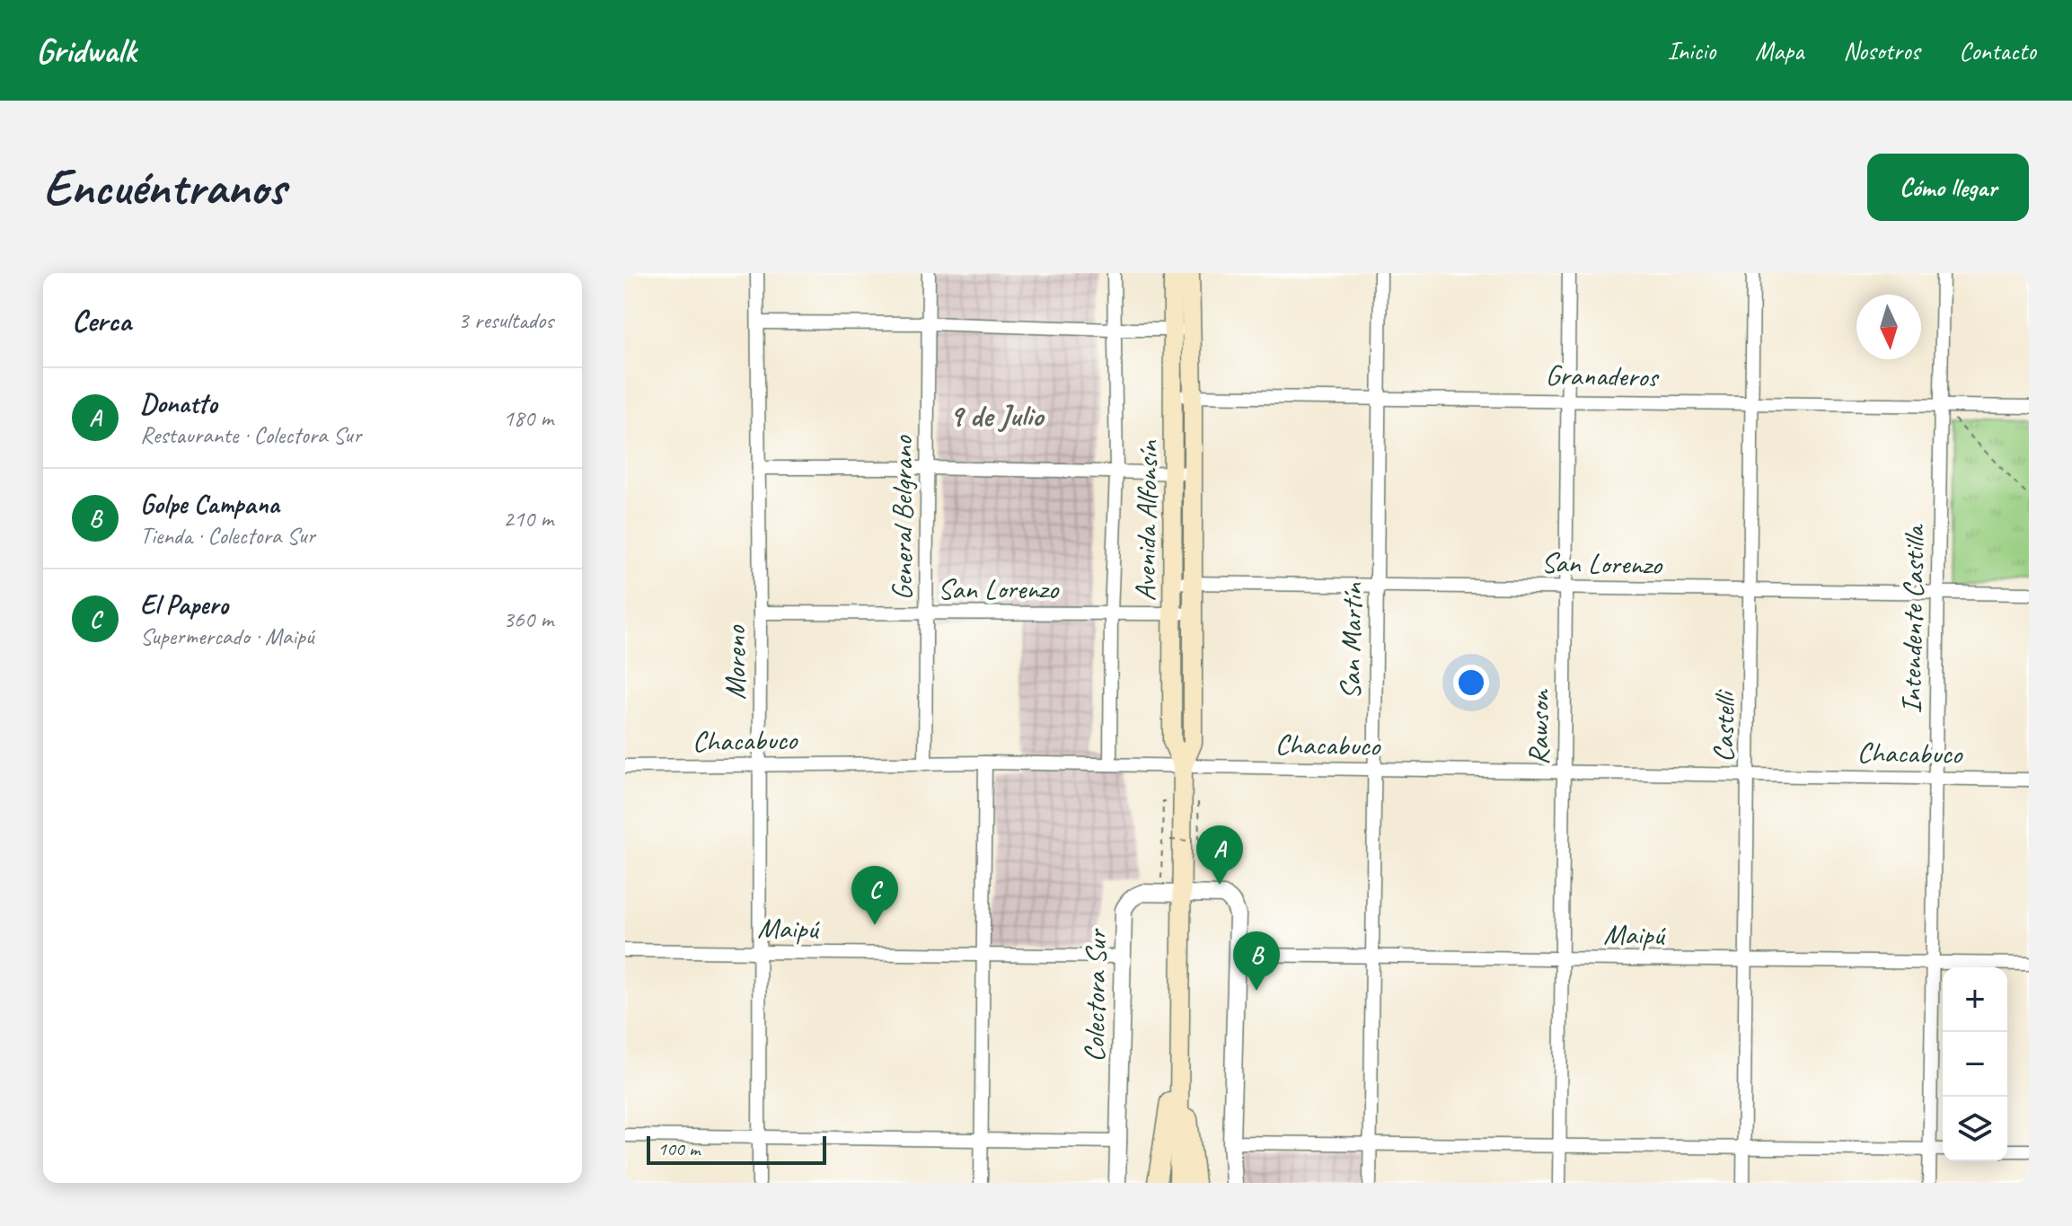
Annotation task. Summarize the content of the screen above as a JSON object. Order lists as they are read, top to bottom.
{
  "streets": {
    "main road": ["Avenida Alfonsín"],
    "street": [
      "Granaderos",
      "General Belgrano",
      "San Lorenzo",
      "Intendente Castilla",
      "San Martín",
      "Moreno",
      "Rawson",
      "Castelli",
      "Chacabuco",
      "Maipú",
      "Colectora Sur"
    ]
  },
  "crossings": [
    ["Granaderos", "Avenida Alfonsín"],
    ["Granaderos", "Intendente Castilla"],
    ["Granaderos", "San Martín"],
    ["Granaderos", "Rawson"],
    ["Granaderos", "Castelli"],
    ["General Belgrano", "San Lorenzo"],
    ["General Belgrano", "Chacabuco"],
    ["Avenida Alfonsín", "San Lorenzo"],
    ["Avenida Alfonsín", "Chacabuco"],
    ["Avenida Alfonsín", "Colectora Sur"],
    ["San Lorenzo", "Intendente Castilla"],
    ["San Lorenzo", "San Martín"],
    ["San Lorenzo", "Moreno"],
    ["San Lorenzo", "Rawson"],
    ["San Lorenzo", "Castelli"],
    ["Intendente Castilla", "Chacabuco"],
    ["Intendente Castilla", "Maipú"],
    ["San Martín", "Chacabuco"],
    ["San Martín", "Maipú"],
    ["Moreno", "Chacabuco"],
    ["Moreno", "Maipú"],
    ["Rawson", "Chacabuco"],
    ["Rawson", "Maipú"],
    ["Castelli", "Chacabuco"],
    ["Castelli", "Maipú"],
    ["Maipú", "Colectora Sur"]
  ],
  "districts": ["9 de Julio"],
  "scale_bar": "100 m",
  "north": "bottom",
  "page": {
    "header": "Gridwalk",
    "nav": [
      "Inicio",
      "Mapa",
      "Nosotros",
      "Contacto"
    ],
    "buttons": "Cómo llegar",
    "title": "Encuéntranos",
    "heading": ["Cerca", "3 resultados"],
    "list": [
      {
        "mark": "A",
        "name": "Donatto",
        "note": "Restaurante · Colectora Sur",
        "value": "180 m"
      },
      {
        "mark": "B",
        "name": "Golpe Campana",
        "note": "Tienda · Colectora Sur",
        "value": "210 m"
      },
      {
        "mark": "C",
        "name": "El Papero",
        "note": "Supermercado · Maipú",
        "value": "360 m"
      }
    ],
    "pins": ["A", "C", "B"],
    "map_buttons": ["+", "−"],
    "scale": "100 m"
  }
}
